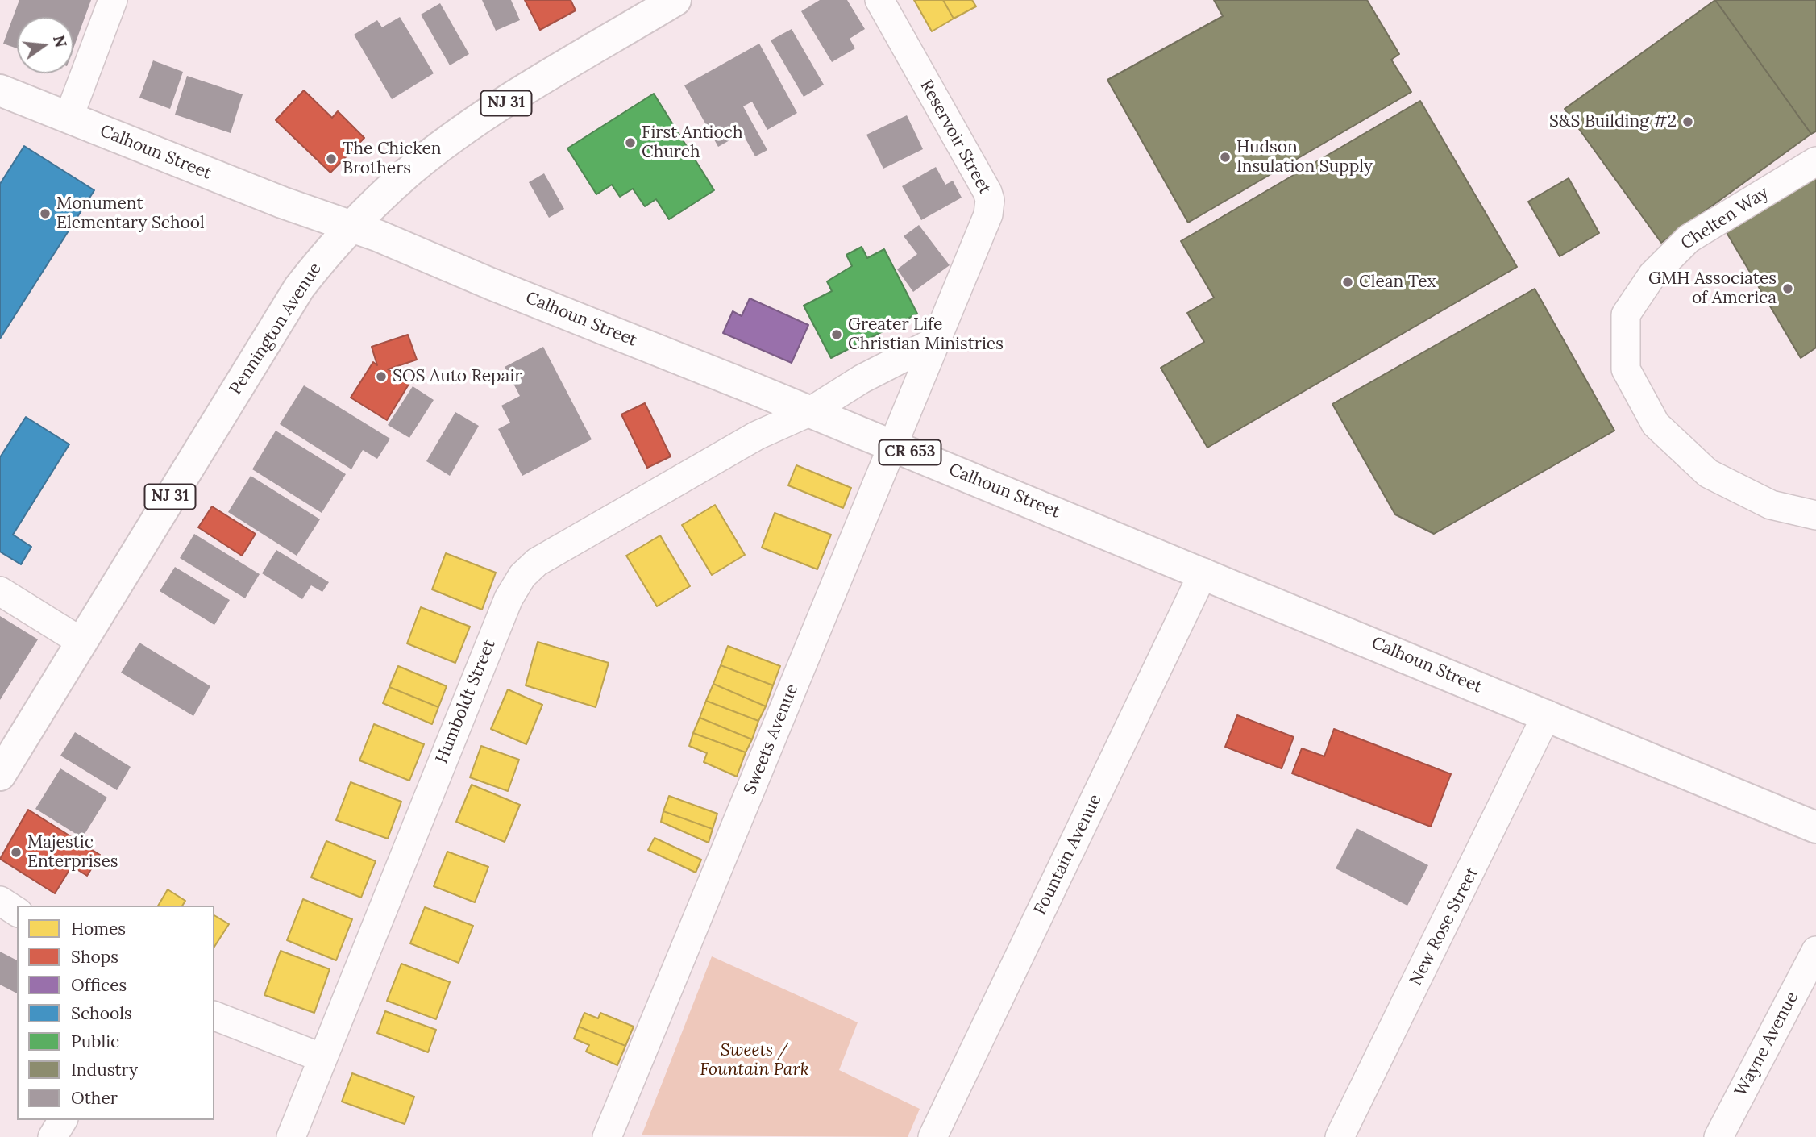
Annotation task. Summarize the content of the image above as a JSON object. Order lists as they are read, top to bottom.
{
  "streets": {
    "main road": [
      "NJ 31",
      "Calhoun Street",
      "Pennington Avenue",
      "CR 653"
    ],
    "street": [
      "Reservoir Street",
      "Chelten Way",
      "Humboldt Street",
      "Sweets Avenue",
      "Fountain Avenue",
      "New Rose Street",
      "Wayne Avenue"
    ]
  },
  "crossings": [
    ["Reservoir Street", "Humboldt Street"],
    ["Reservoir Street", "Sweets Avenue"],
    ["Calhoun Street", "Pennington Avenue"],
    ["Calhoun Street", "Humboldt Street"],
    ["Calhoun Street", "Sweets Avenue"],
    ["Calhoun Street", "Fountain Avenue"],
    ["Calhoun Street", "New Rose Street"],
    ["Humboldt Street", "Sweets Avenue"]
  ],
  "parks": ["Sweets / Fountain Park"],
  "places": [
    "S&S Building #2",
    "First Antioch Church",
    "Hudson Insulation Supply",
    "The Chicken Brothers",
    "Monument Elementary School",
    "Clean Tex",
    "GMH Associates of America",
    "Greater Life Christian Ministries",
    "SOS Auto Repair",
    "Majestic Enterprises"
  ],
  "legend": [
    "Homes",
    "Shops",
    "Offices",
    "Schools",
    "Public",
    "Industry",
    "Other"
  ],
  "north": "right"
}
